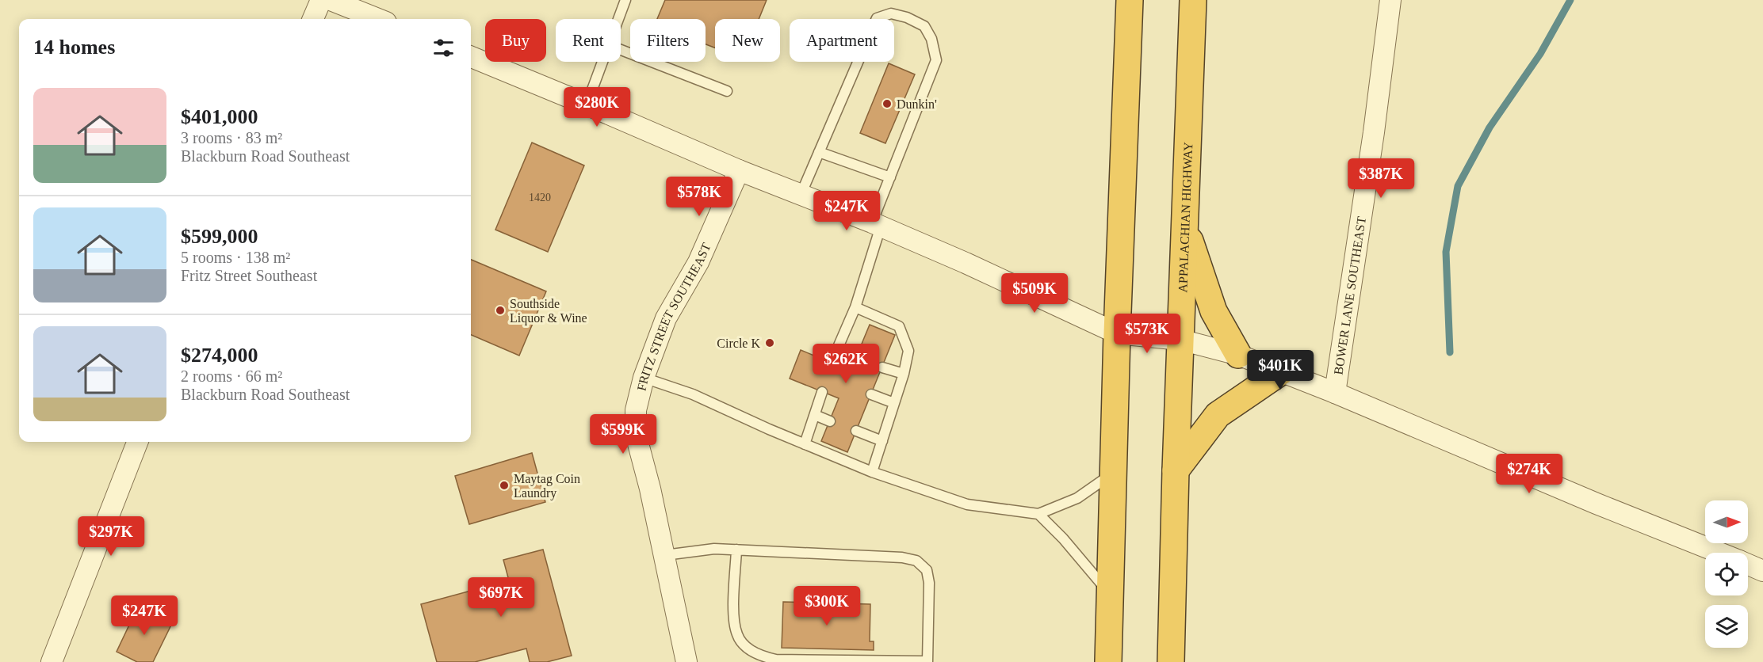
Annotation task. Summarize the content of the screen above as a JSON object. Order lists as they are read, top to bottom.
{
  "streets": {
    "highway": ["APPALACHIAN HIGHWAY"],
    "street": ["BOWER LANE SOUTHEAST", "FRITZ STREET SOUTHEAST"]
  },
  "places": [
    "Dunkin'",
    "Southside Liquor & Wine",
    "Circle K",
    "Maytag Coin Laundry"
  ],
  "house_numbers": ["1420"],
  "north": "right",
  "page": {
    "chip": [
      "Buy",
      "Rent",
      "Filters",
      "New",
      "Apartment"
    ],
    "heading": "14 homes",
    "list": [
      {
        "name": "$401,000",
        "note": "3 rooms · 83 m² · Blackburn Road Southeast"
      },
      {
        "name": "$599,000",
        "note": "5 rooms · 138 m² · Fritz Street Southeast"
      },
      {
        "name": "$274,000",
        "note": "2 rooms · 66 m² · Blackburn Road Southeast"
      }
    ],
    "price": [
      "$280K",
      "$387K",
      "$578K",
      "$247K",
      "$509K",
      "$573K",
      "$262K",
      "$401K",
      "$599K",
      "$274K",
      "$297K",
      "$697K",
      "$300K",
      "$247K"
    ]
  }
}
